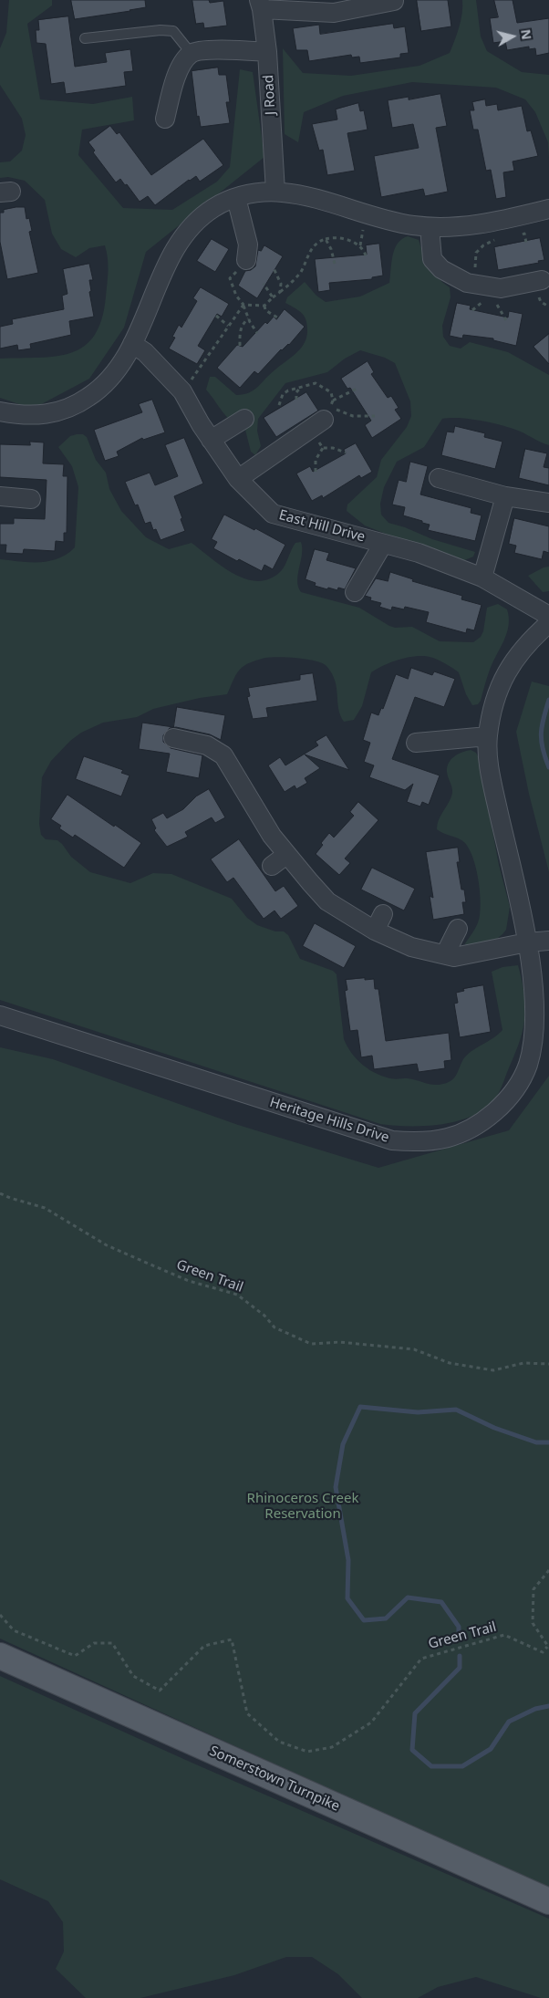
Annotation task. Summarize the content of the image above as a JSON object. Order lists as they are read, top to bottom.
{
  "streets": {
    "main road": ["Somerstown Turnpike"],
    "street": ["J Road", "East Hill Drive", "Heritage Hills Drive"],
    "path": ["Green Trail"]
  },
  "parks": ["Rhinoceros Creek Reservation"],
  "north": "right"
}
